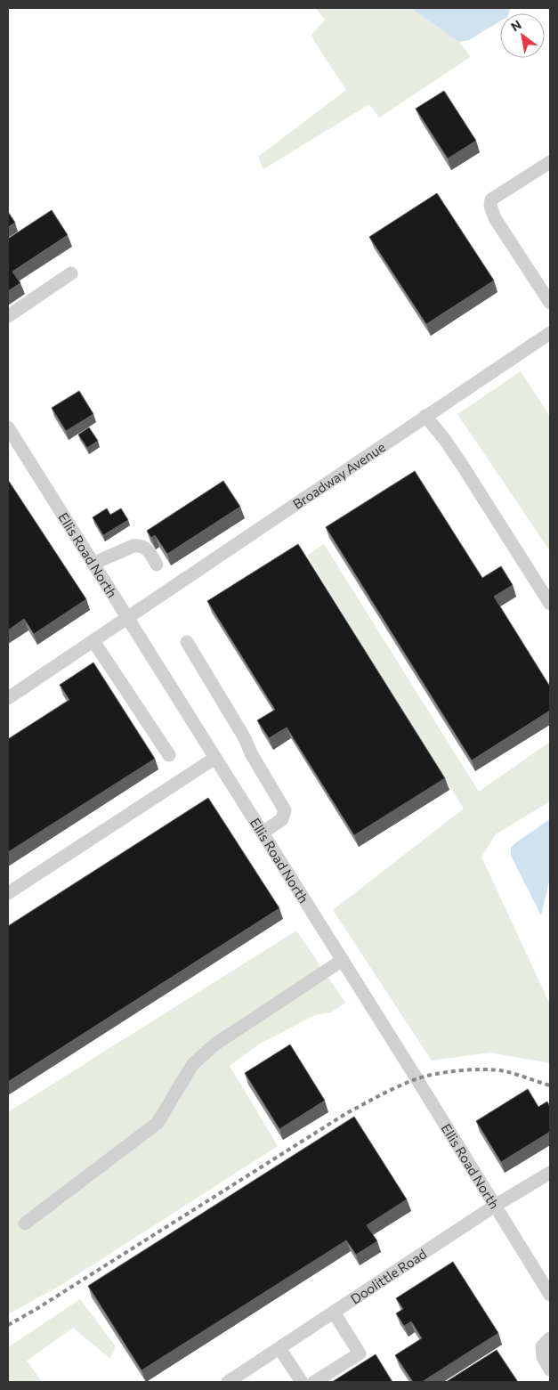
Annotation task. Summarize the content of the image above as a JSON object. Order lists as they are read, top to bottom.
{
  "streets": {
    "street": ["Broadway Avenue", "Ellis Road North", "Doolittle Road"]
  },
  "crossings": [
    ["Broadway Avenue", "Ellis Road North"],
    ["Ellis Road North", "Doolittle Road"]
  ],
  "north": "top left"
}
